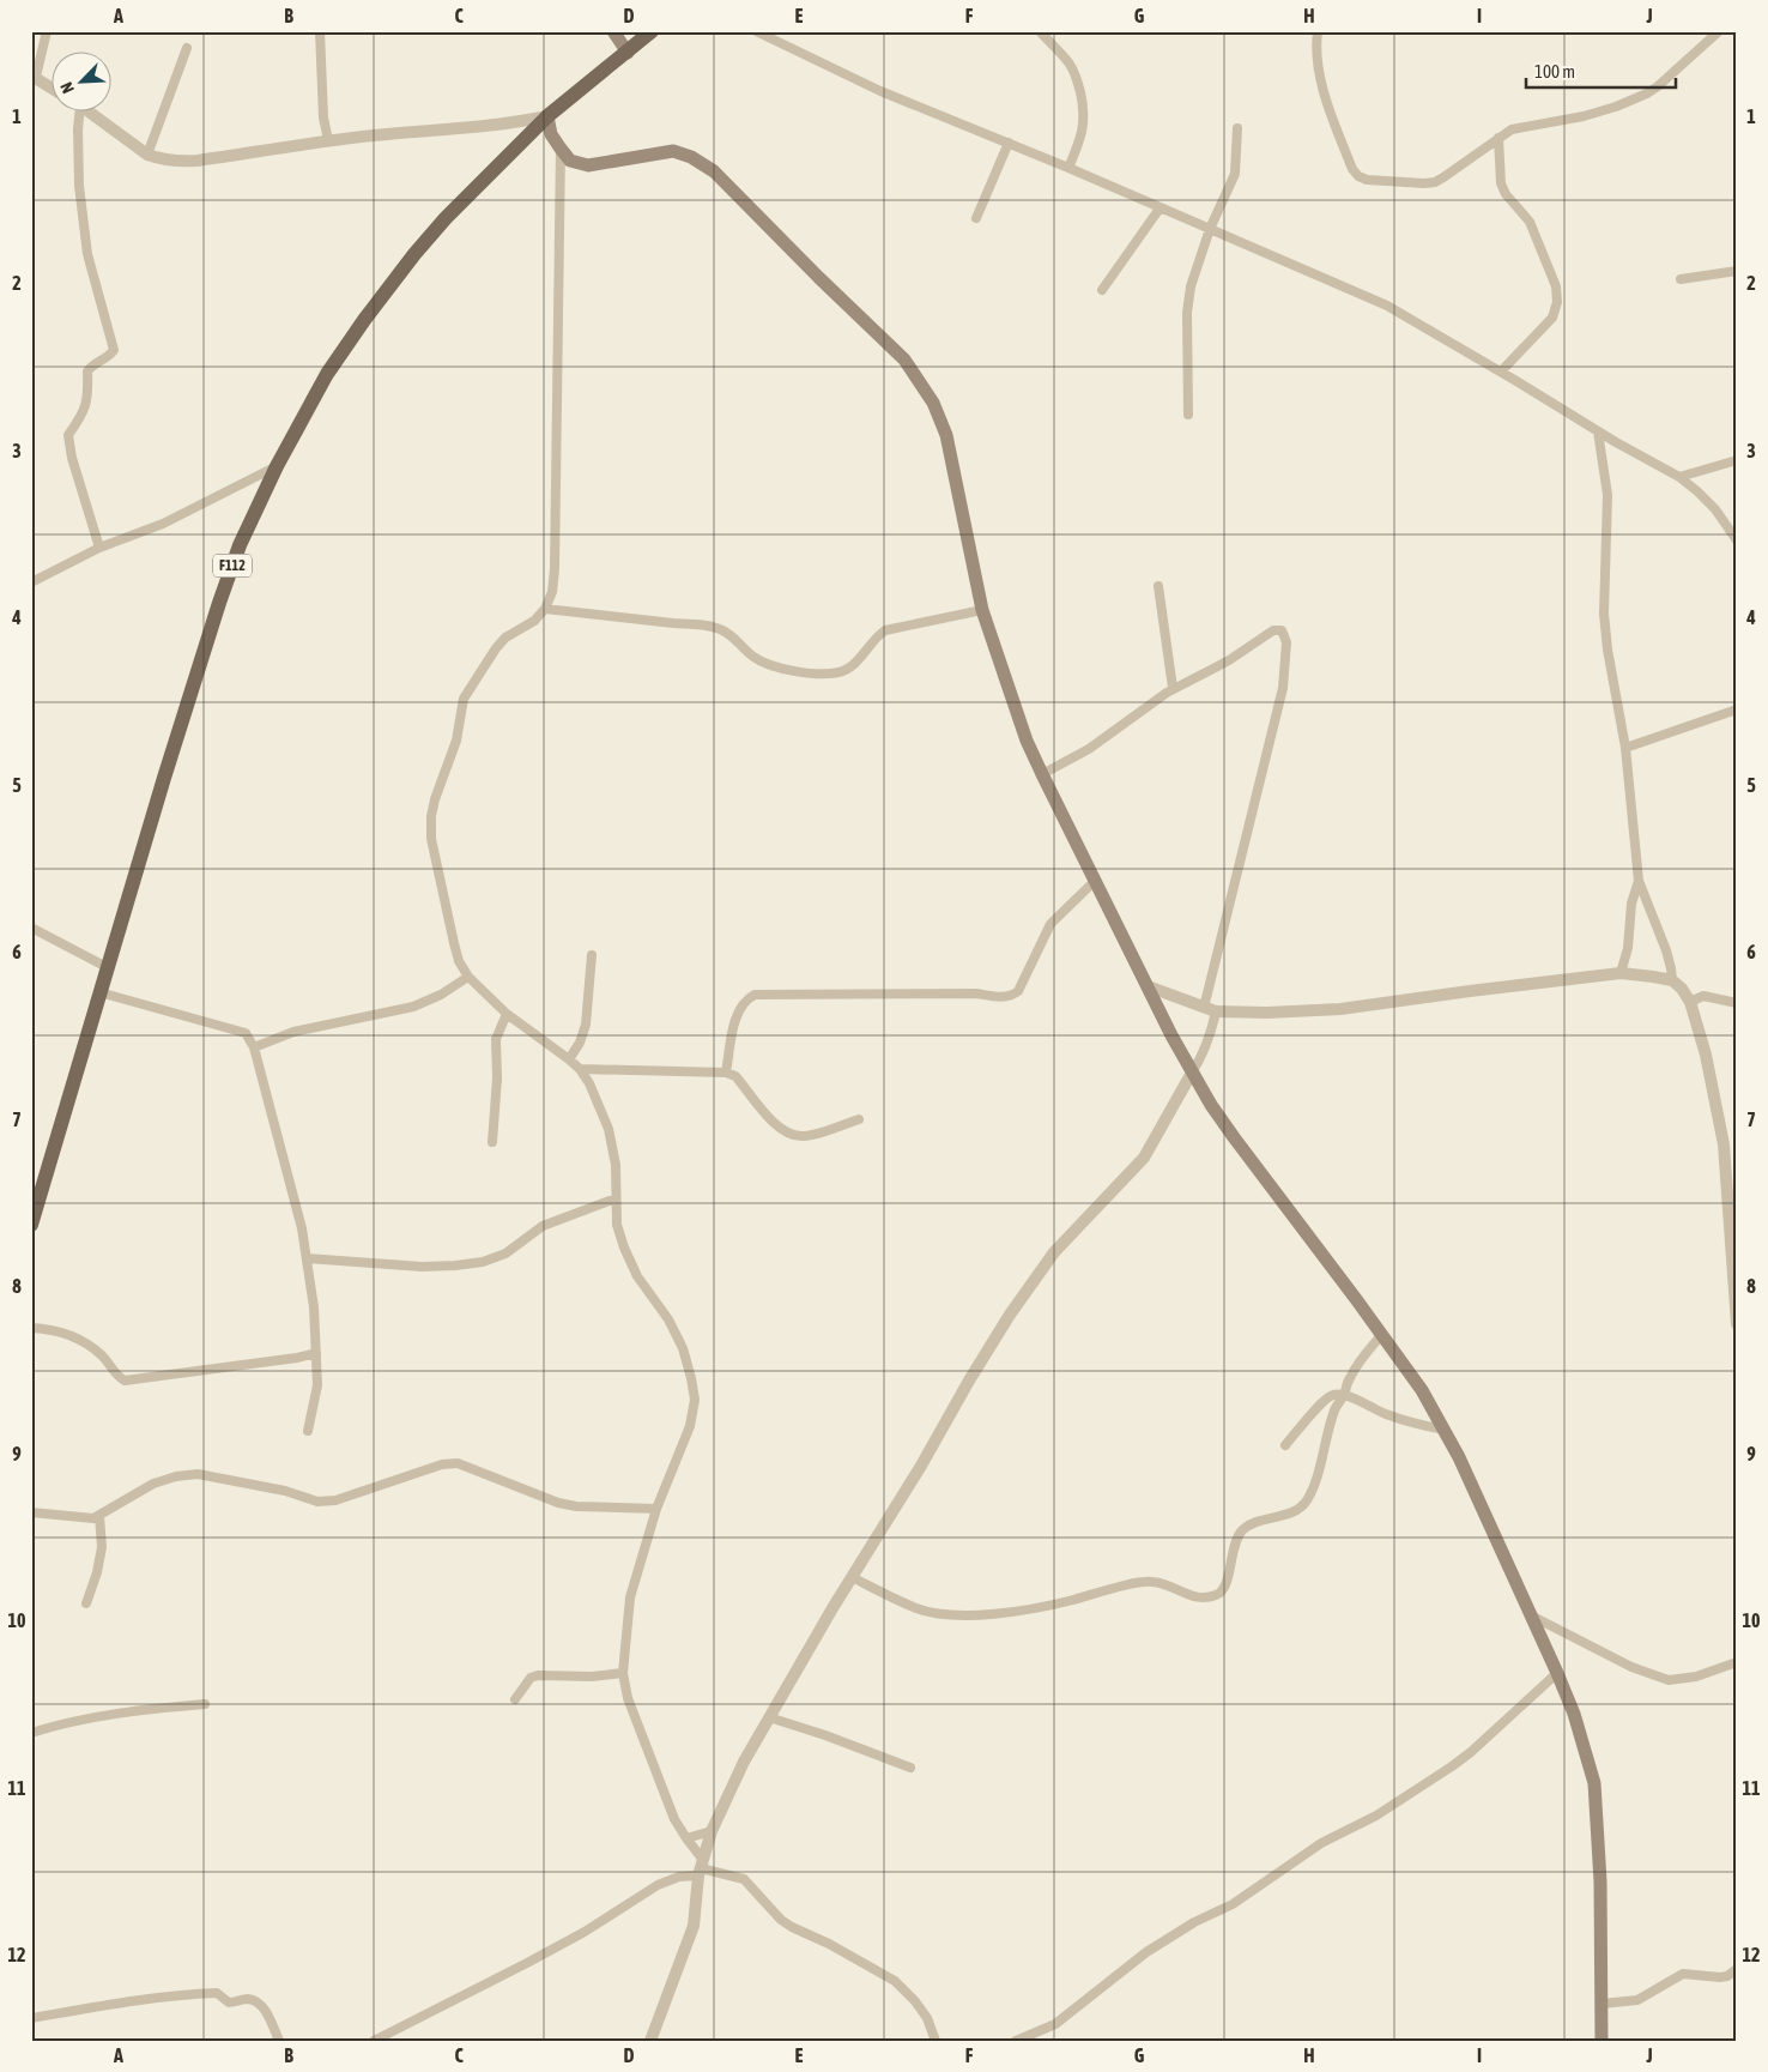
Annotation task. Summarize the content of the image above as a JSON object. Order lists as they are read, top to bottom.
{
  "streets": {
    "main road": ["F112"]
  },
  "scale_bar": "100 m",
  "north": "bottom left",
  "grid": {
    "columns": [
      "A",
      "B",
      "C",
      "D",
      "E",
      "F",
      "G",
      "H",
      "I",
      "J"
    ],
    "rows": [
      "1",
      "2",
      "3",
      "4",
      "5",
      "6",
      "7",
      "8",
      "9",
      "10",
      "11",
      "12"
    ]
  }
}
